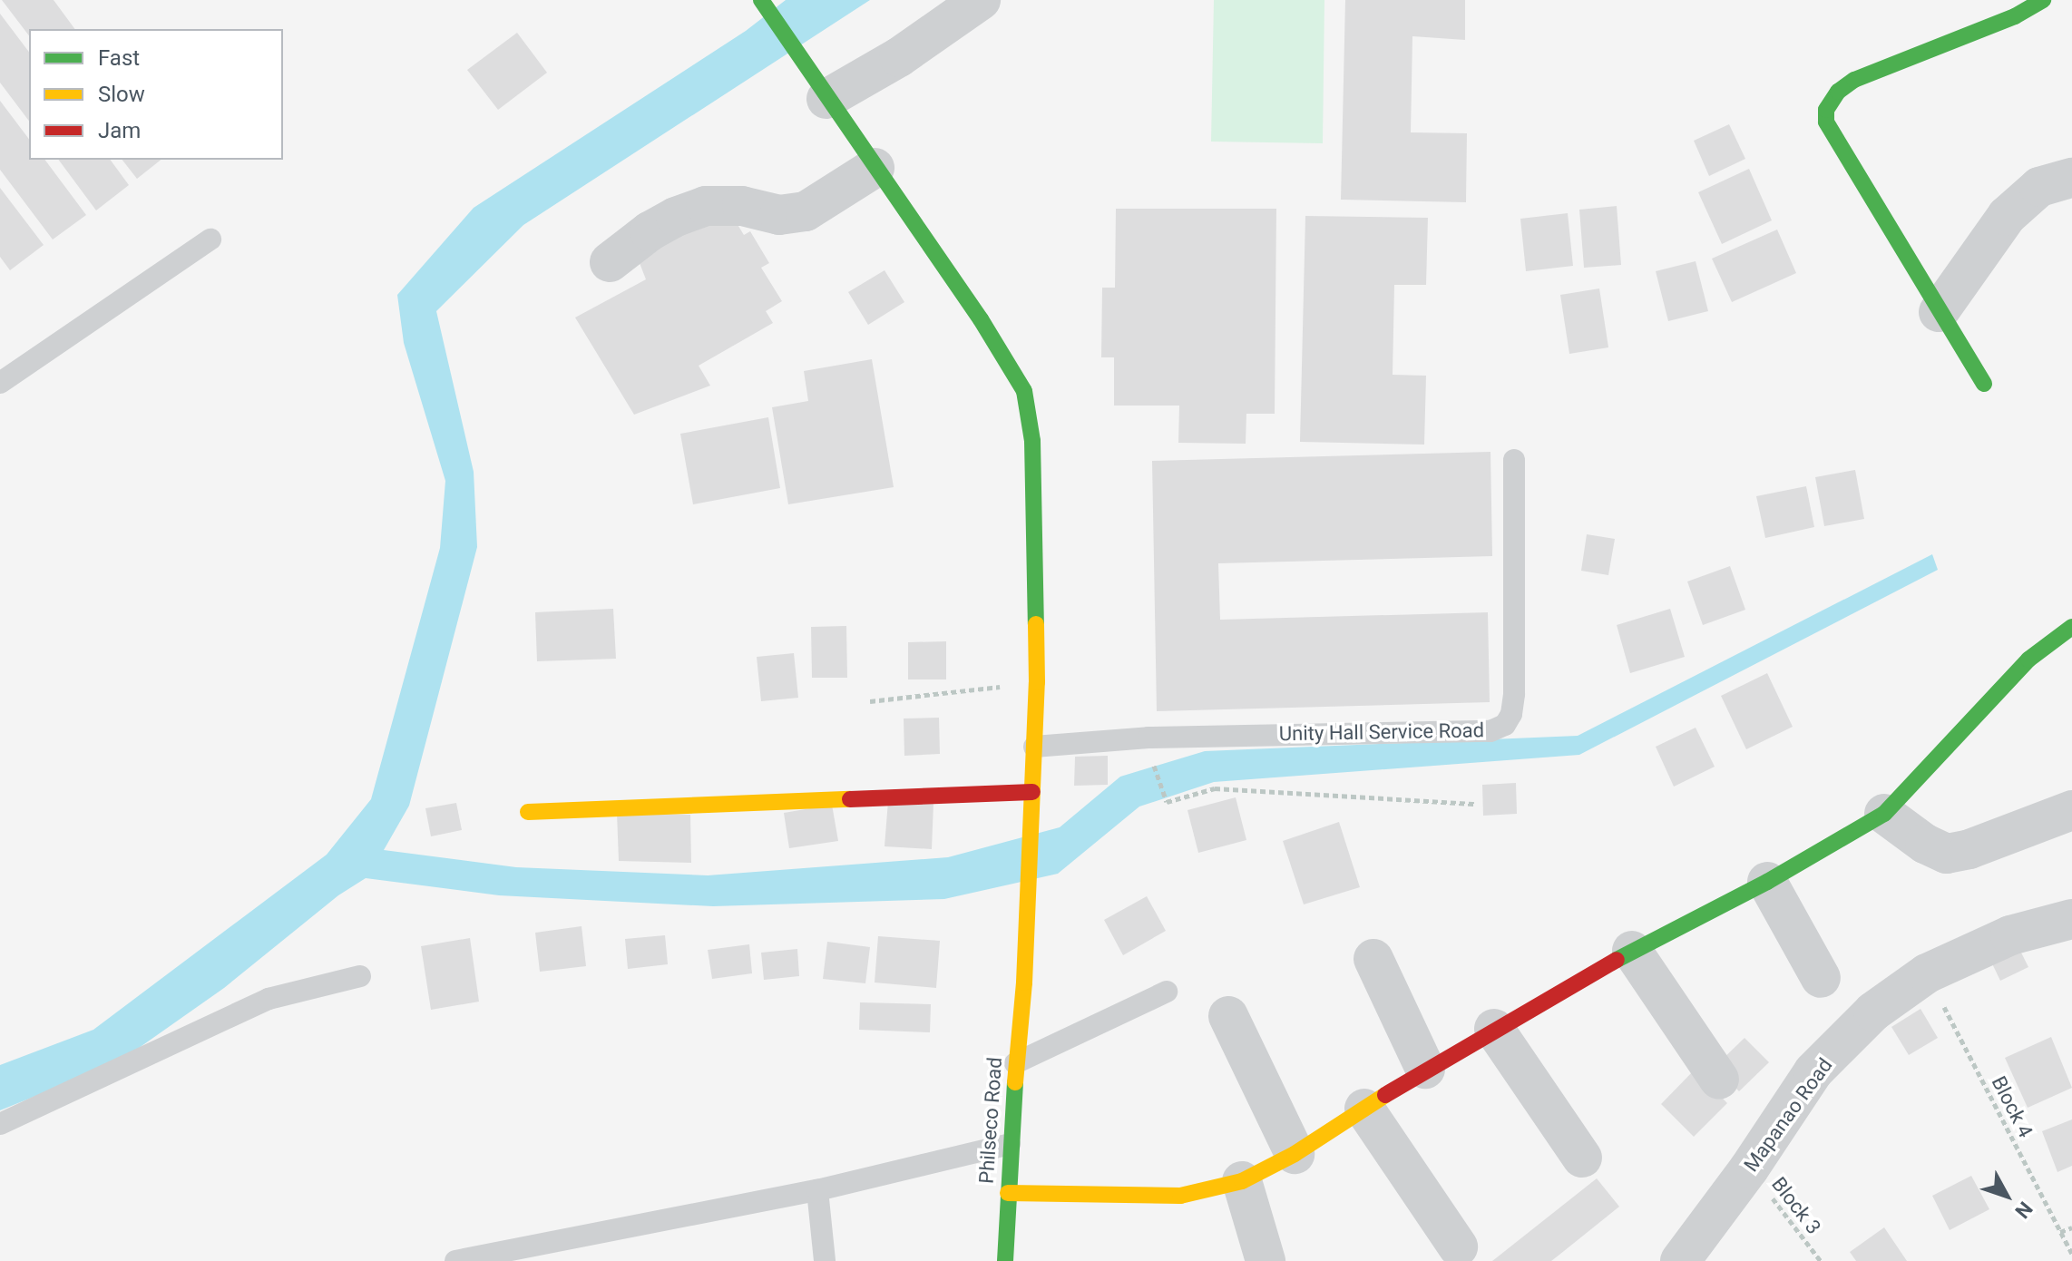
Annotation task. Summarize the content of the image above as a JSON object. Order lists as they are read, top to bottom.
{
  "streets": {
    "street": ["Mapanao Road", "Philseco Road"],
    "lane": ["Unity Hall Service Road"],
    "path": ["Block 4", "Block 3"]
  },
  "crossings": [
    ["Unity Hall Service Road", "Philseco Road"],
    ["Block 4", "Mapanao Road"],
    ["Mapanao Road", "Block 3"]
  ],
  "legend": ["Fast", "Slow", "Jam"],
  "north": "bottom right"
}
